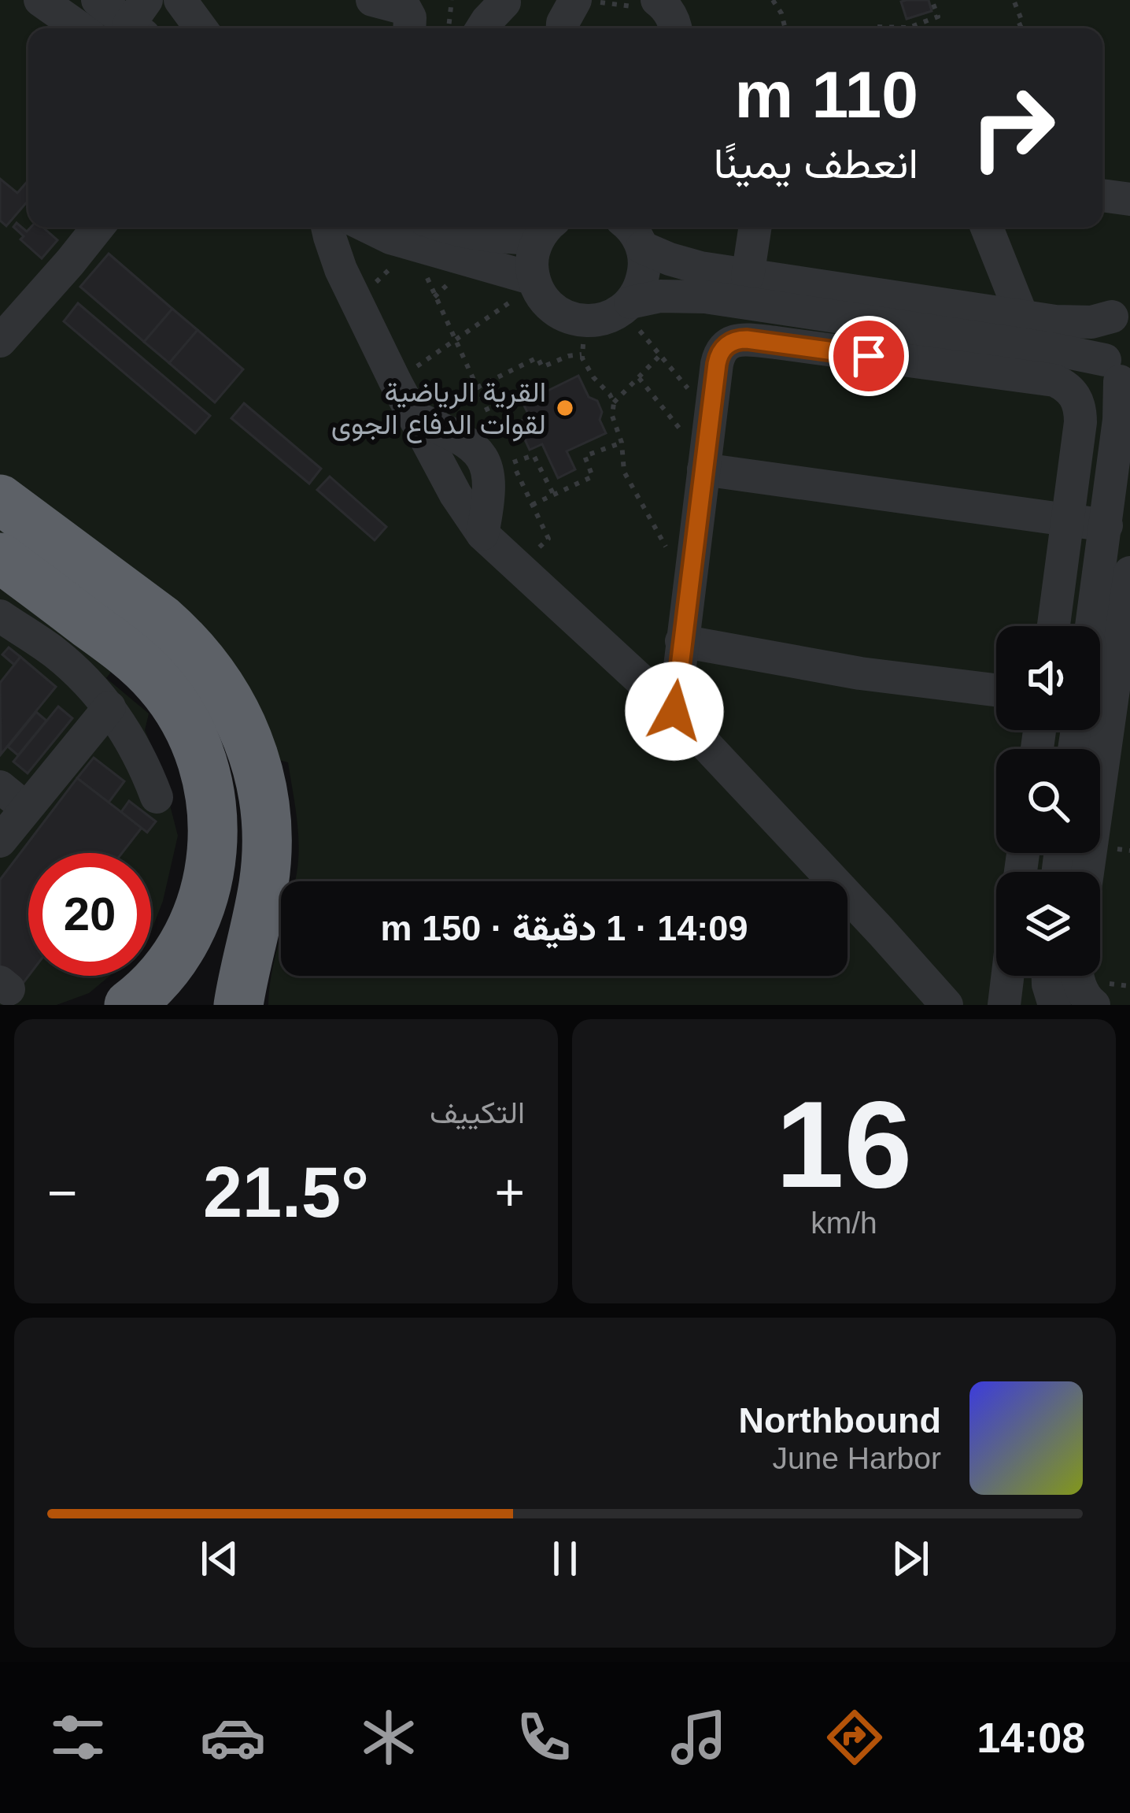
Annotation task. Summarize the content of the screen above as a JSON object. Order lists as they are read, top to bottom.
{
  "places": ["القرية الرياضية لقوات الدفاع الجوى"],
  "page": {
    "turn": ["110 m", "انعطف يمينًا"],
    "limit": "20",
    "trip": "14:09 · 1 دقيقة · 150 m",
    "tile": [
      ["16", "km/h"],
      "التكييف"
    ],
    "heat": ["−", "21.5°", "+"],
    "song": ["Northbound", "June Harbor"],
    "tabs": "14:08"
  }
}
